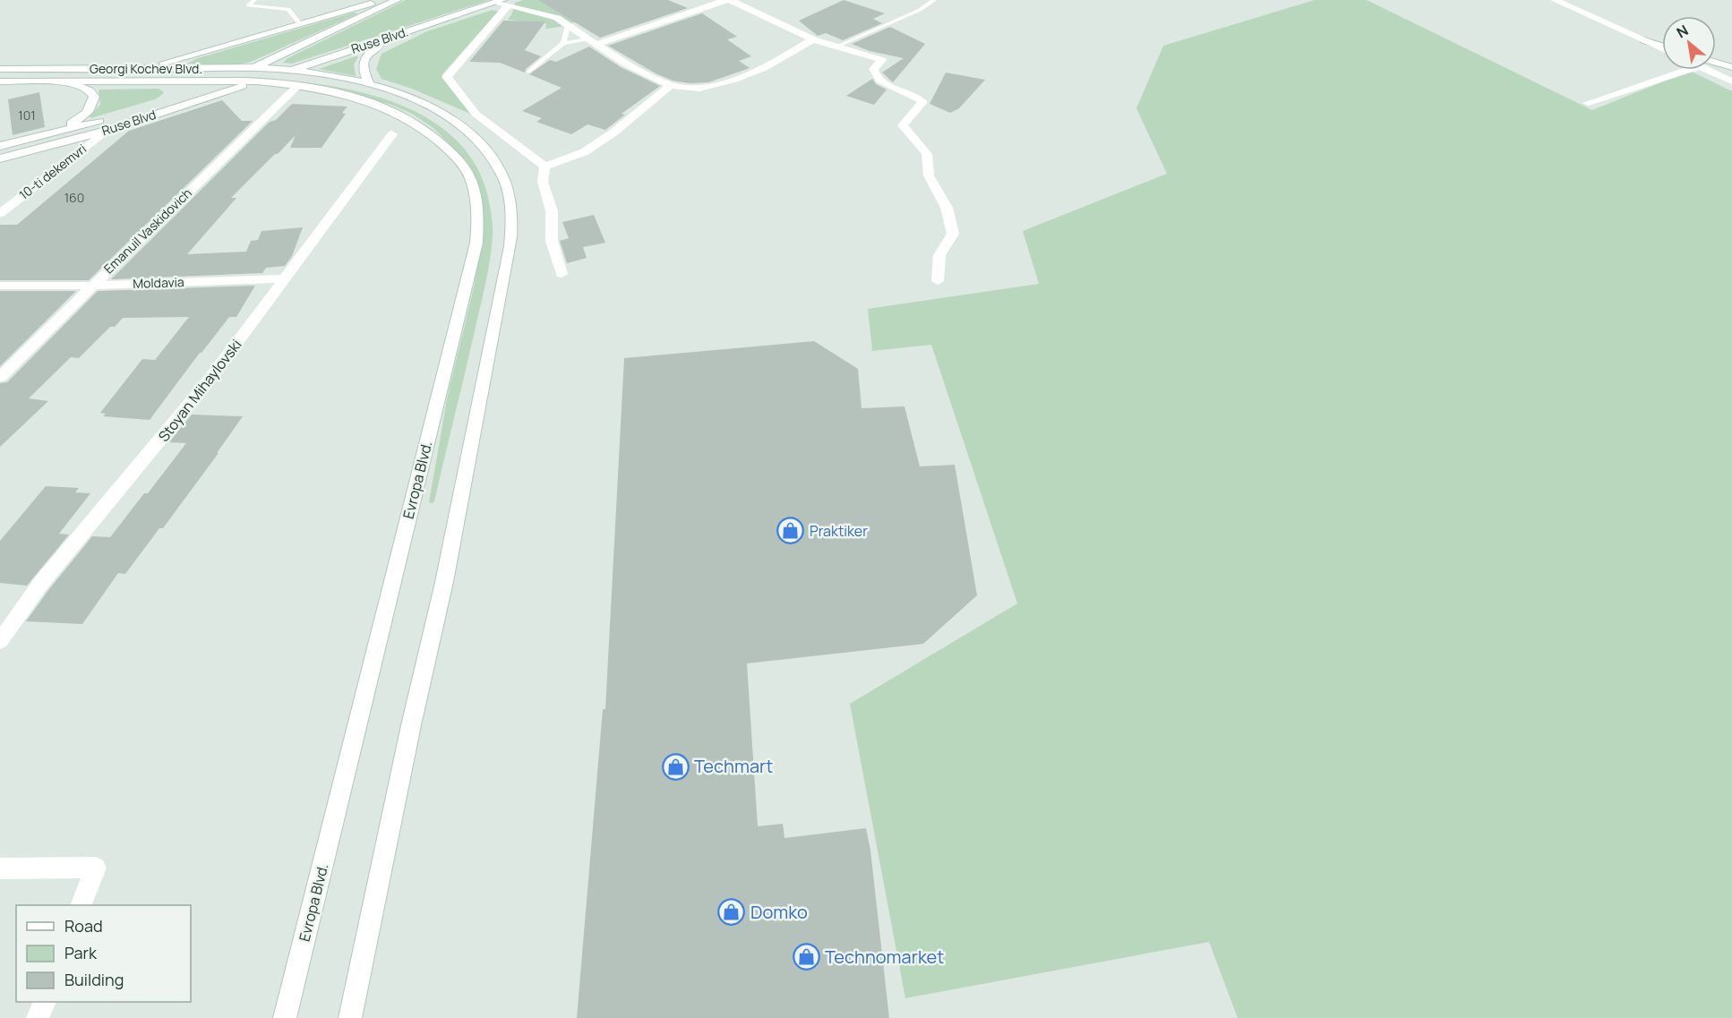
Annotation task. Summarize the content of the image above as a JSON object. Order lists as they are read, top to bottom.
{
  "streets": {
    "street": [
      "Ruse Blvd.",
      "Georgi Kochev Blvd.",
      "Ruse Blvd",
      "10-ti dekemvri",
      "Emanuil Vaskidovich",
      "Moldavia",
      "Stoyan Mihaylovski",
      "Evropa Blvd."
    ]
  },
  "crossings": [
    ["Ruse Blvd.", "Georgi Kochev Blvd."],
    ["Ruse Blvd.", "Ruse Blvd"],
    ["Ruse Blvd.", "Evropa Blvd."],
    ["Georgi Kochev Blvd.", "Ruse Blvd"],
    ["Georgi Kochev Blvd.", "Evropa Blvd."],
    ["Ruse Blvd", "10-ti dekemvri"],
    ["Ruse Blvd", "Evropa Blvd."],
    ["Emanuil Vaskidovich", "Moldavia"],
    ["Emanuil Vaskidovich", "Evropa Blvd."],
    ["Moldavia", "Stoyan Mihaylovski"]
  ],
  "places": {
    "shop": [
      "Praktiker",
      "Techmart",
      "Domko",
      "Technomarket"
    ]
  },
  "house_numbers": ["101", "160"],
  "legend": ["Road", "Park", "Building"],
  "north": "top left"
}
